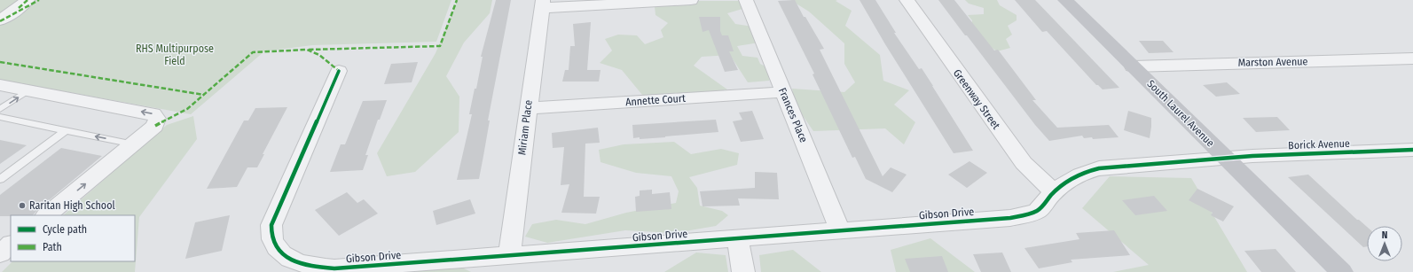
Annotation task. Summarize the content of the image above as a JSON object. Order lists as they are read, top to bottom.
{
  "streets": {
    "street": [
      "Marston Avenue",
      "Greenway Street",
      "Annette Court",
      "South Laurel Avenue",
      "Frances Place",
      "Miriam Place",
      "Borick Avenue",
      "Gibson Drive"
    ]
  },
  "crossings": [
    ["Marston Avenue", "South Laurel Avenue"],
    ["Greenway Street", "Gibson Drive"],
    ["Annette Court", "Frances Place"],
    ["Annette Court", "Miriam Place"],
    ["South Laurel Avenue", "Borick Avenue"],
    ["South Laurel Avenue", "Gibson Drive"],
    ["Frances Place", "Gibson Drive"],
    ["Miriam Place", "Gibson Drive"],
    ["Borick Avenue", "Gibson Drive"]
  ],
  "parks": ["RHS Multipurpose Field"],
  "places": ["Raritan High School"],
  "legend": ["Cycle path", "Path"],
  "north": "top"
}
